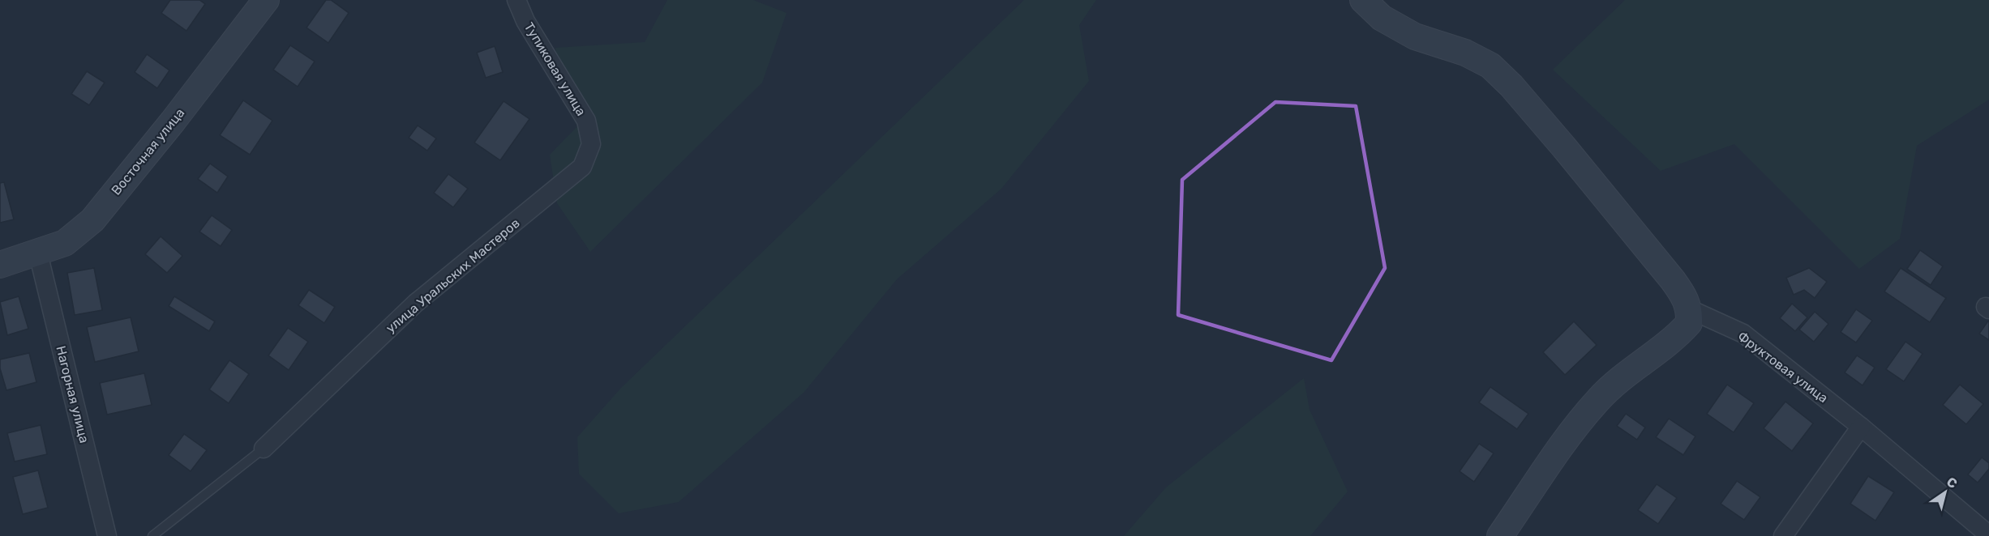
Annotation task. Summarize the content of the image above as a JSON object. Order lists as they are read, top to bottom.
{
  "streets": {
    "street": [
      "Тупиковая улица",
      "Восточная улица",
      "улица Уральских Мастеров",
      "Фруктовая улица",
      "Нагорная улица"
    ]
  },
  "crossings": [
    ["Тупиковая улица", "улица Уральских Мастеров"],
    ["Восточная улица", "Нагорная улица"]
  ],
  "north": "top right"
}
